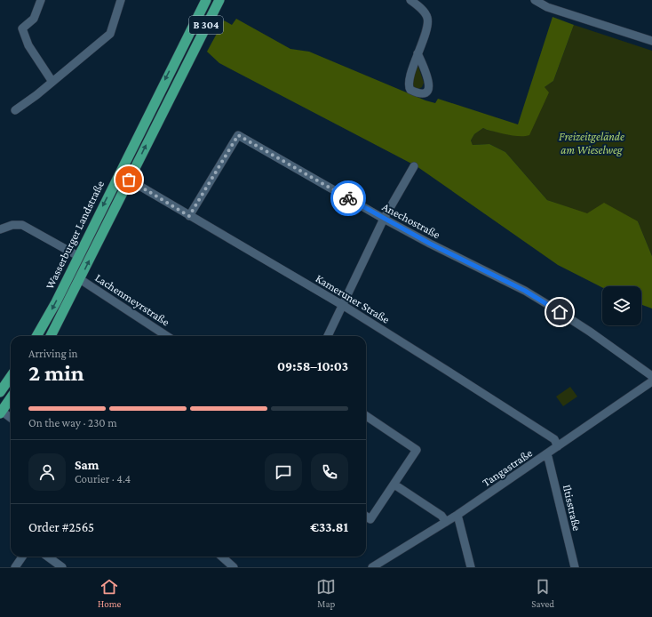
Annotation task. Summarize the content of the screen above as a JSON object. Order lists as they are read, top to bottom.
{
  "streets": {
    "main road": ["B 304", "Wasserburger Landstraße"],
    "street": [
      "Anechostraße",
      "Kameruner Straße",
      "Lachenmeyrstraße",
      "Tangastraße",
      "Iltisstraße"
    ]
  },
  "crossings": [
    ["Anechostraße", "Kameruner Straße"],
    ["Wasserburger Landstraße", "Kameruner Straße"],
    ["Wasserburger Landstraße", "Lachenmeyrstraße"],
    ["Kameruner Straße", "Tangastraße"],
    ["Tangastraße", "Iltisstraße"]
  ],
  "parks": ["Freizeitgelände am Wieselweg"],
  "page": {
    "heading": ["2 min", "Arriving in", "09:58–10:03"],
    "panel": [
      "Sam",
      "Courier · 4.4",
      "Order #2565",
      "€33.81"
    ],
    "bar": "On the way · 230 m",
    "tabs": ["Home", "Map", "Saved"]
  }
}
